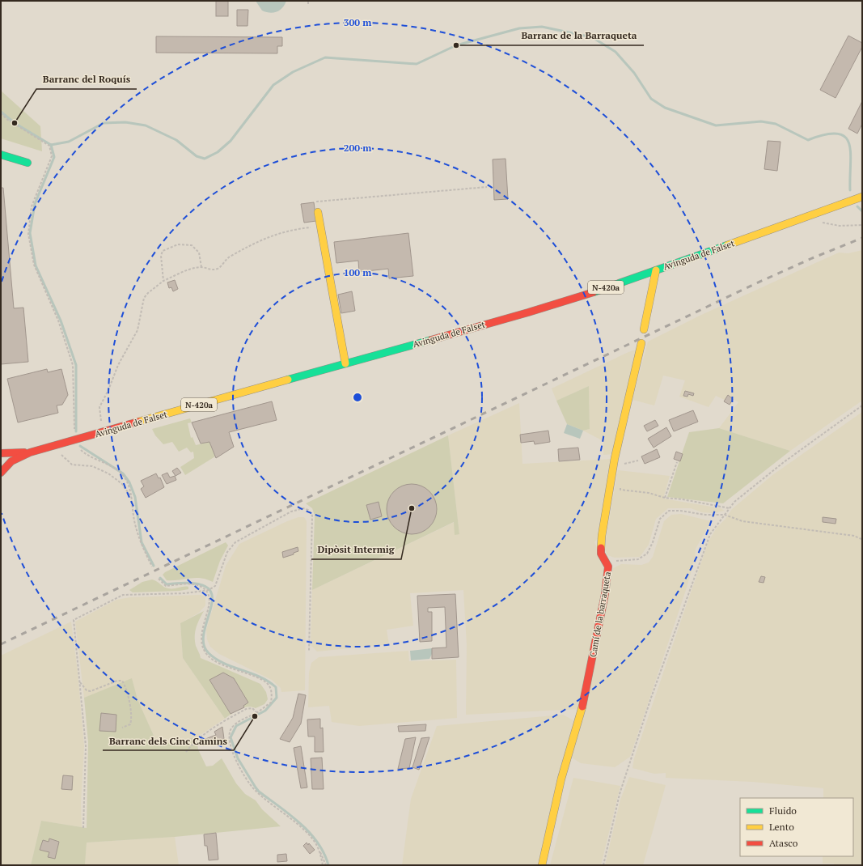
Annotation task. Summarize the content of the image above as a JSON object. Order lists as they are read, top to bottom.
{
  "streets": {
    "main road": ["Avinguda de Falset", "N-420a", "Camí de la barraqueta"]
  },
  "crossings": [
    ["Avinguda de Falset", "N-420a"]
  ],
  "places": [
    "Barranc de la Barraqueta",
    "Barranc del Roquís",
    "Dipòsit Intermig",
    "Barranc dels Cinc Camins"
  ],
  "legend": ["Fluido", "Lento", "Atasco"],
  "rings": ["300 m", "200 m", "100 m"]
}
